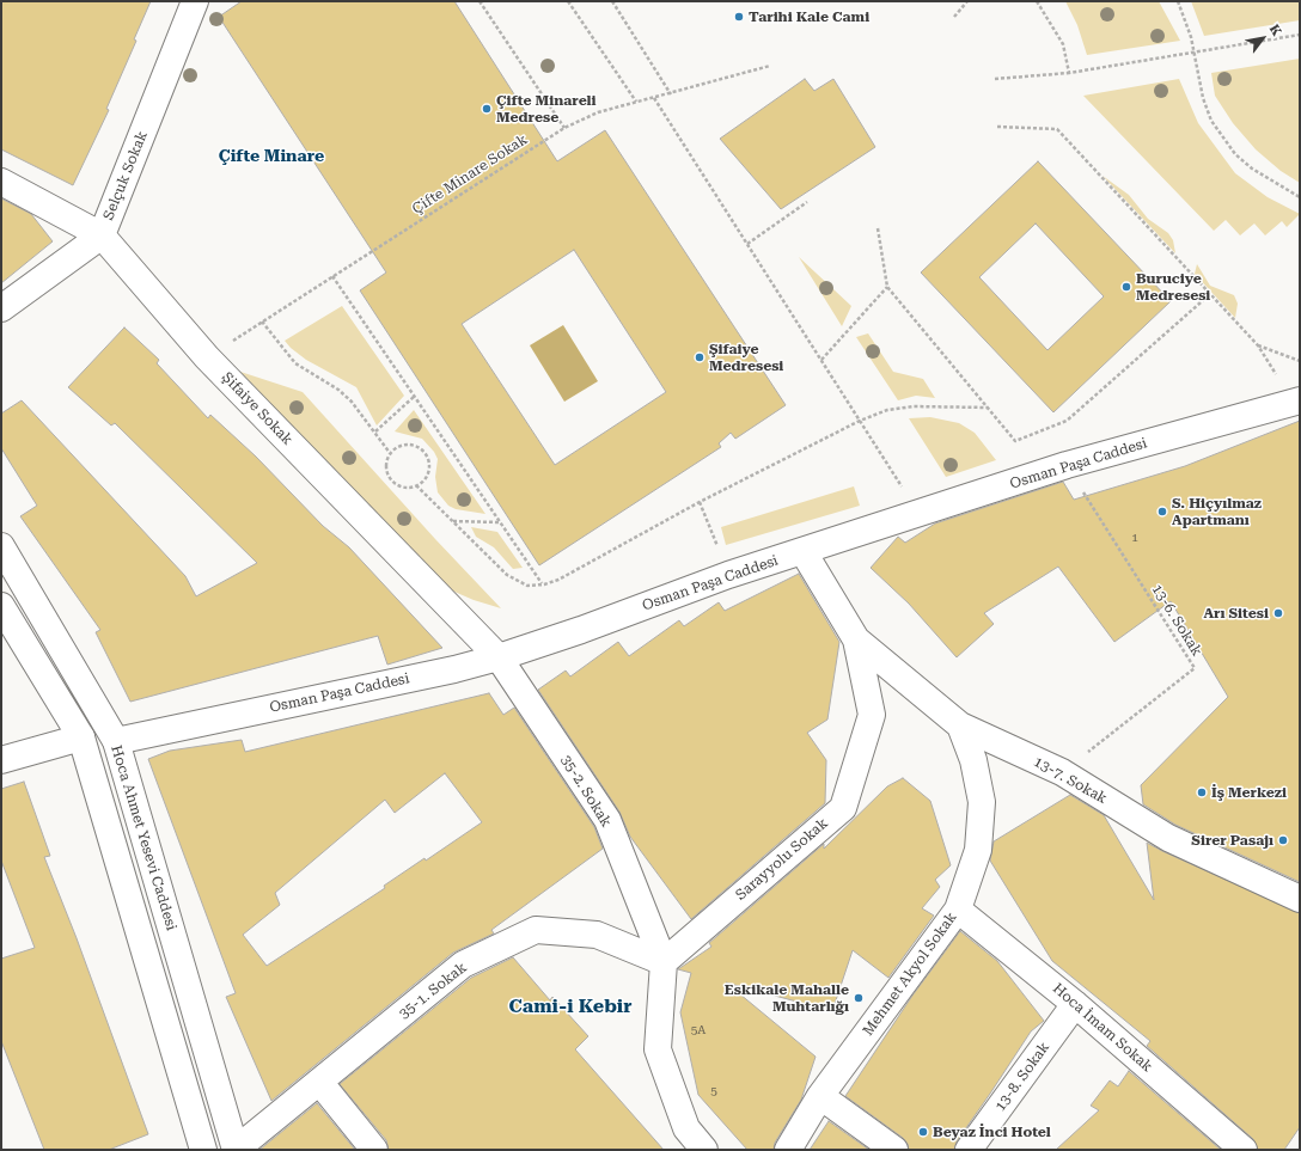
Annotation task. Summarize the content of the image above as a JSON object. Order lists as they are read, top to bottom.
{
  "streets": {
    "street": [
      "Selçuk Sokak",
      "Şifaiye Sokak",
      "Osman Paşa Caddesi",
      "13-7. Sokak",
      "35-2. Sokak",
      "Hoca Ahmet Yesevi Caddesi",
      "Sarayyolu Sokak",
      "Mehmet Akyol Sokak",
      "35-1. Sokak",
      "Hoca İmam Sokak",
      "13-8. Sokak"
    ],
    "path": ["Çifte Minare Sokak", "13-6. Sokak"]
  },
  "crossings": [
    ["Çifte Minare Sokak", "Şifaiye Sokak"],
    ["Selçuk Sokak", "Şifaiye Sokak"],
    ["Şifaiye Sokak", "Osman Paşa Caddesi"],
    ["Şifaiye Sokak", "35-2. Sokak"],
    ["Osman Paşa Caddesi", "13-6. Sokak"],
    ["Osman Paşa Caddesi", "35-2. Sokak"],
    ["Osman Paşa Caddesi", "Hoca Ahmet Yesevi Caddesi"],
    ["Osman Paşa Caddesi", "Sarayyolu Sokak"],
    ["13-6. Sokak", "13-7. Sokak"],
    ["13-7. Sokak", "Sarayyolu Sokak"],
    ["13-7. Sokak", "Mehmet Akyol Sokak"],
    ["35-2. Sokak", "Sarayyolu Sokak"],
    ["35-2. Sokak", "35-1. Sokak"],
    ["Hoca Ahmet Yesevi Caddesi", "35-1. Sokak"],
    ["Sarayyolu Sokak", "35-1. Sokak"],
    ["Mehmet Akyol Sokak", "Hoca İmam Sokak"],
    ["Hoca İmam Sokak", "13-8. Sokak"]
  ],
  "districts": ["Çifte Minare", "Cami-i Kebir"],
  "places": [
    "Tarihi Kale Cami",
    "Çifte Minareli Medrese",
    "Buruciye Medresesi",
    "Şifaiye Medresesi",
    "S. Hiçyılmaz Apartmanı",
    "Arı Sitesi",
    "İş Merkezi",
    "Sirer Pasajı",
    "Eskikale Mahalle Muhtarlığı",
    "Beyaz İnci Hotel"
  ],
  "house_numbers": ["1", "5A", "5"],
  "north": "top right"
}
